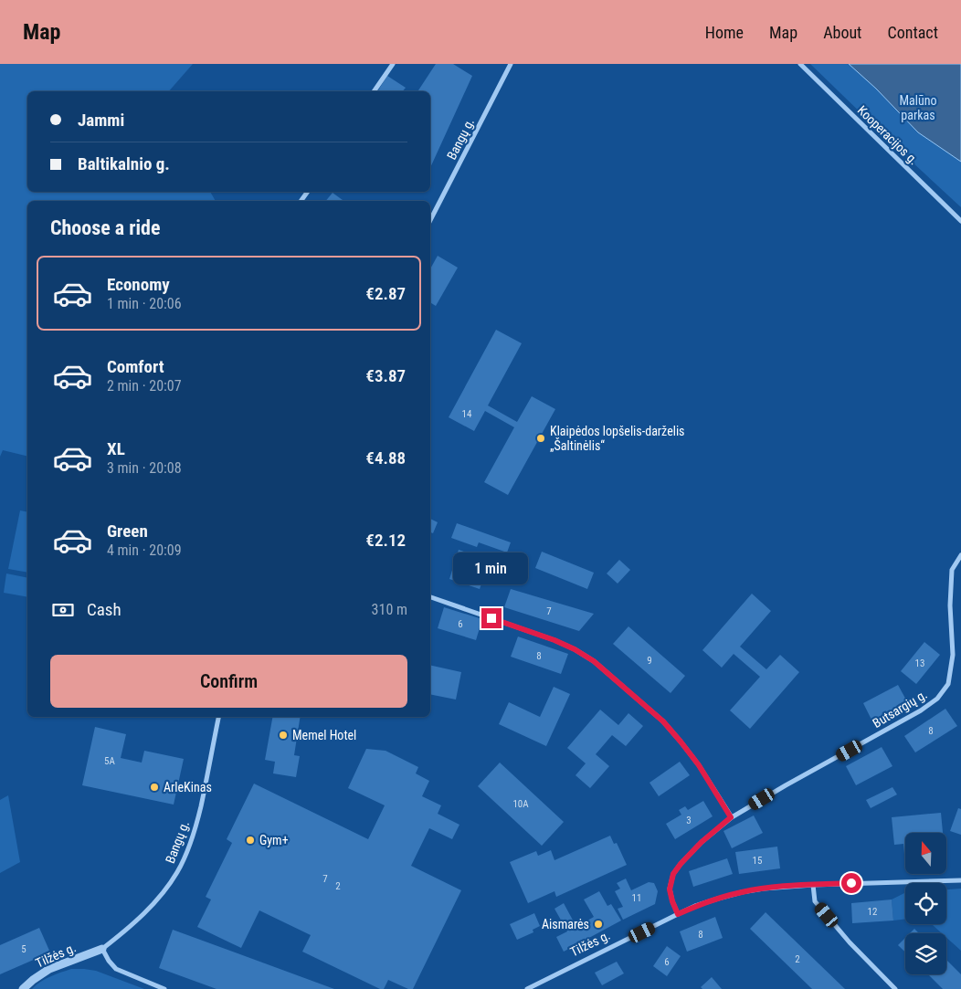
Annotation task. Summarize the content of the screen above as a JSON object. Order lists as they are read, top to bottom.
{
  "streets": {
    "street": [
      "Kooperacijos g.",
      "Bangų g.",
      "Butsargių g.",
      "Tilžės g."
    ]
  },
  "crossings": [
    ["Bangų g.", "Tilžės g."],
    ["Butsargių g.", "Tilžės g."]
  ],
  "parks": ["Malūno parkas"],
  "places": [
    "Klaipėdos lopšelis-darželis „Šaltinėlis“",
    "Memel Hotel",
    "ArleKinas",
    "Gym+",
    "Aismarės"
  ],
  "house_numbers": [
    "14",
    "7",
    "6",
    "8",
    "9",
    "13",
    "8",
    "5A",
    "10A",
    "3",
    "15",
    "7",
    "2",
    "11",
    "12",
    "8",
    "5",
    "2",
    "6"
  ],
  "north": "top",
  "page": {
    "header": "Map",
    "nav": [
      "Home",
      "Map",
      "About",
      "Contact"
    ],
    "banner": ["Jammi", "Baltikalnio g."],
    "heading": "Choose a ride",
    "list": [
      {
        "name": "Economy",
        "note": "1 min · 20:06",
        "value": "€2.87"
      },
      {
        "name": "Comfort",
        "note": "2 min · 20:07",
        "value": "€3.87"
      },
      {
        "name": "XL",
        "note": "3 min · 20:08",
        "value": "€4.88"
      },
      {
        "name": "Green",
        "note": "4 min · 20:09",
        "value": "€2.12"
      }
    ],
    "bubble": "1 min",
    "pay": ["Cash", "310 m"],
    "buttons": "Confirm"
  }
}
